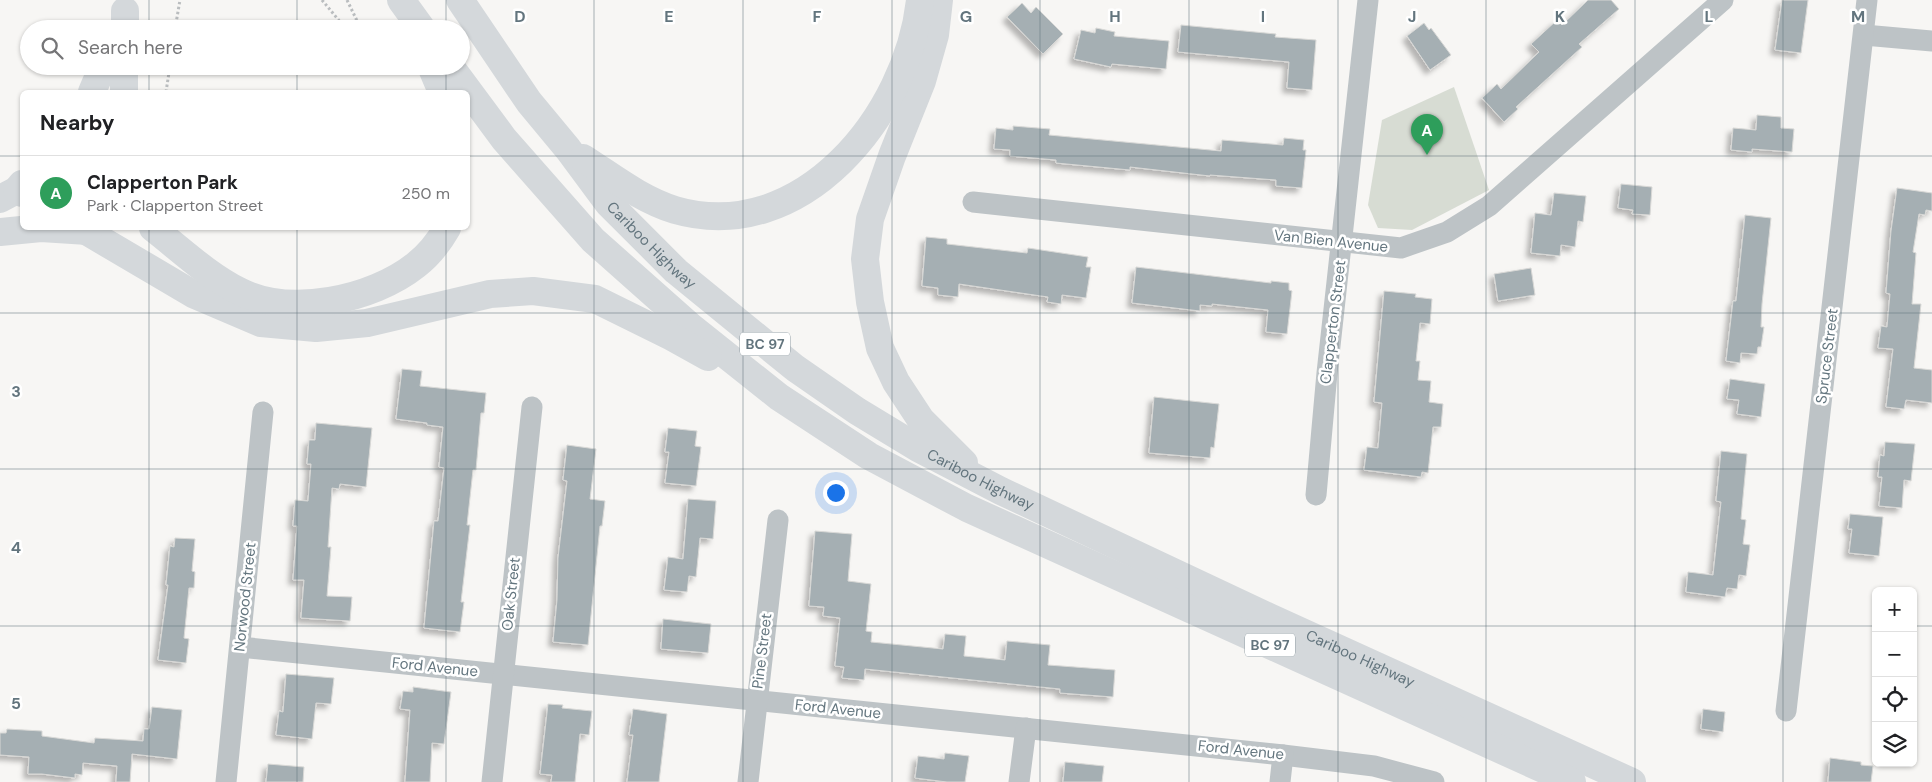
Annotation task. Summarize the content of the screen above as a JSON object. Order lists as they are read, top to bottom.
{
  "streets": {
    "main road": ["Cariboo Highway", "BC 97"],
    "street": [
      "Van Bien Avenue",
      "Clapperton Street",
      "Spruce Street",
      "Oak Street",
      "Norwood Street",
      "Pine Street",
      "Ford Avenue"
    ]
  },
  "crossings": [
    ["Van Bien Avenue", "Clapperton Street"],
    ["Oak Street", "Ford Avenue"],
    ["Norwood Street", "Ford Avenue"],
    ["Pine Street", "Ford Avenue"]
  ],
  "page": {
    "search": "Search here",
    "heading": "Nearby",
    "pins": "A",
    "list": [
      {
        "mark": "A",
        "name": "Clapperton Park",
        "note": "Park · Clapperton Street",
        "value": "250 m"
      }
    ],
    "map_buttons": ["+", "−"]
  },
  "grid": {
    "columns": [
      "D",
      "E",
      "F",
      "G",
      "H",
      "I",
      "J",
      "K",
      "L",
      "M"
    ],
    "rows": ["3", "4", "5"]
  }
}
